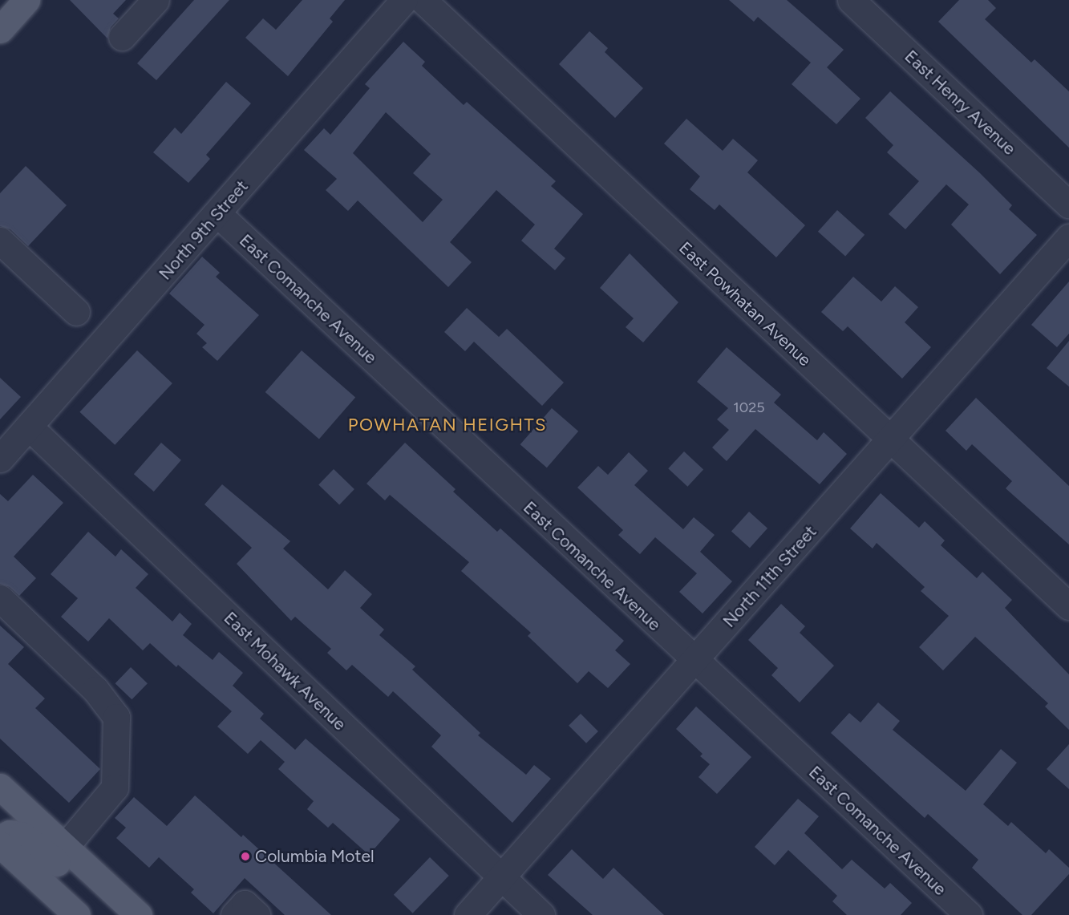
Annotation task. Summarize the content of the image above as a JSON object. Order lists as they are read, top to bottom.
{
  "streets": {
    "street": [
      "East Henry Avenue",
      "North 9th Street",
      "East Comanche Avenue",
      "East Powhatan Avenue",
      "North 11th Street",
      "East Mohawk Avenue"
    ]
  },
  "crossings": [
    ["North 9th Street", "East Comanche Avenue"],
    ["North 9th Street", "East Mohawk Avenue"],
    ["East Comanche Avenue", "North 11th Street"],
    ["East Powhatan Avenue", "North 11th Street"],
    ["North 11th Street", "East Mohawk Avenue"]
  ],
  "districts": ["POWHATAN HEIGHTS"],
  "places": ["Columbia Motel"],
  "house_numbers": ["1025"]
}
